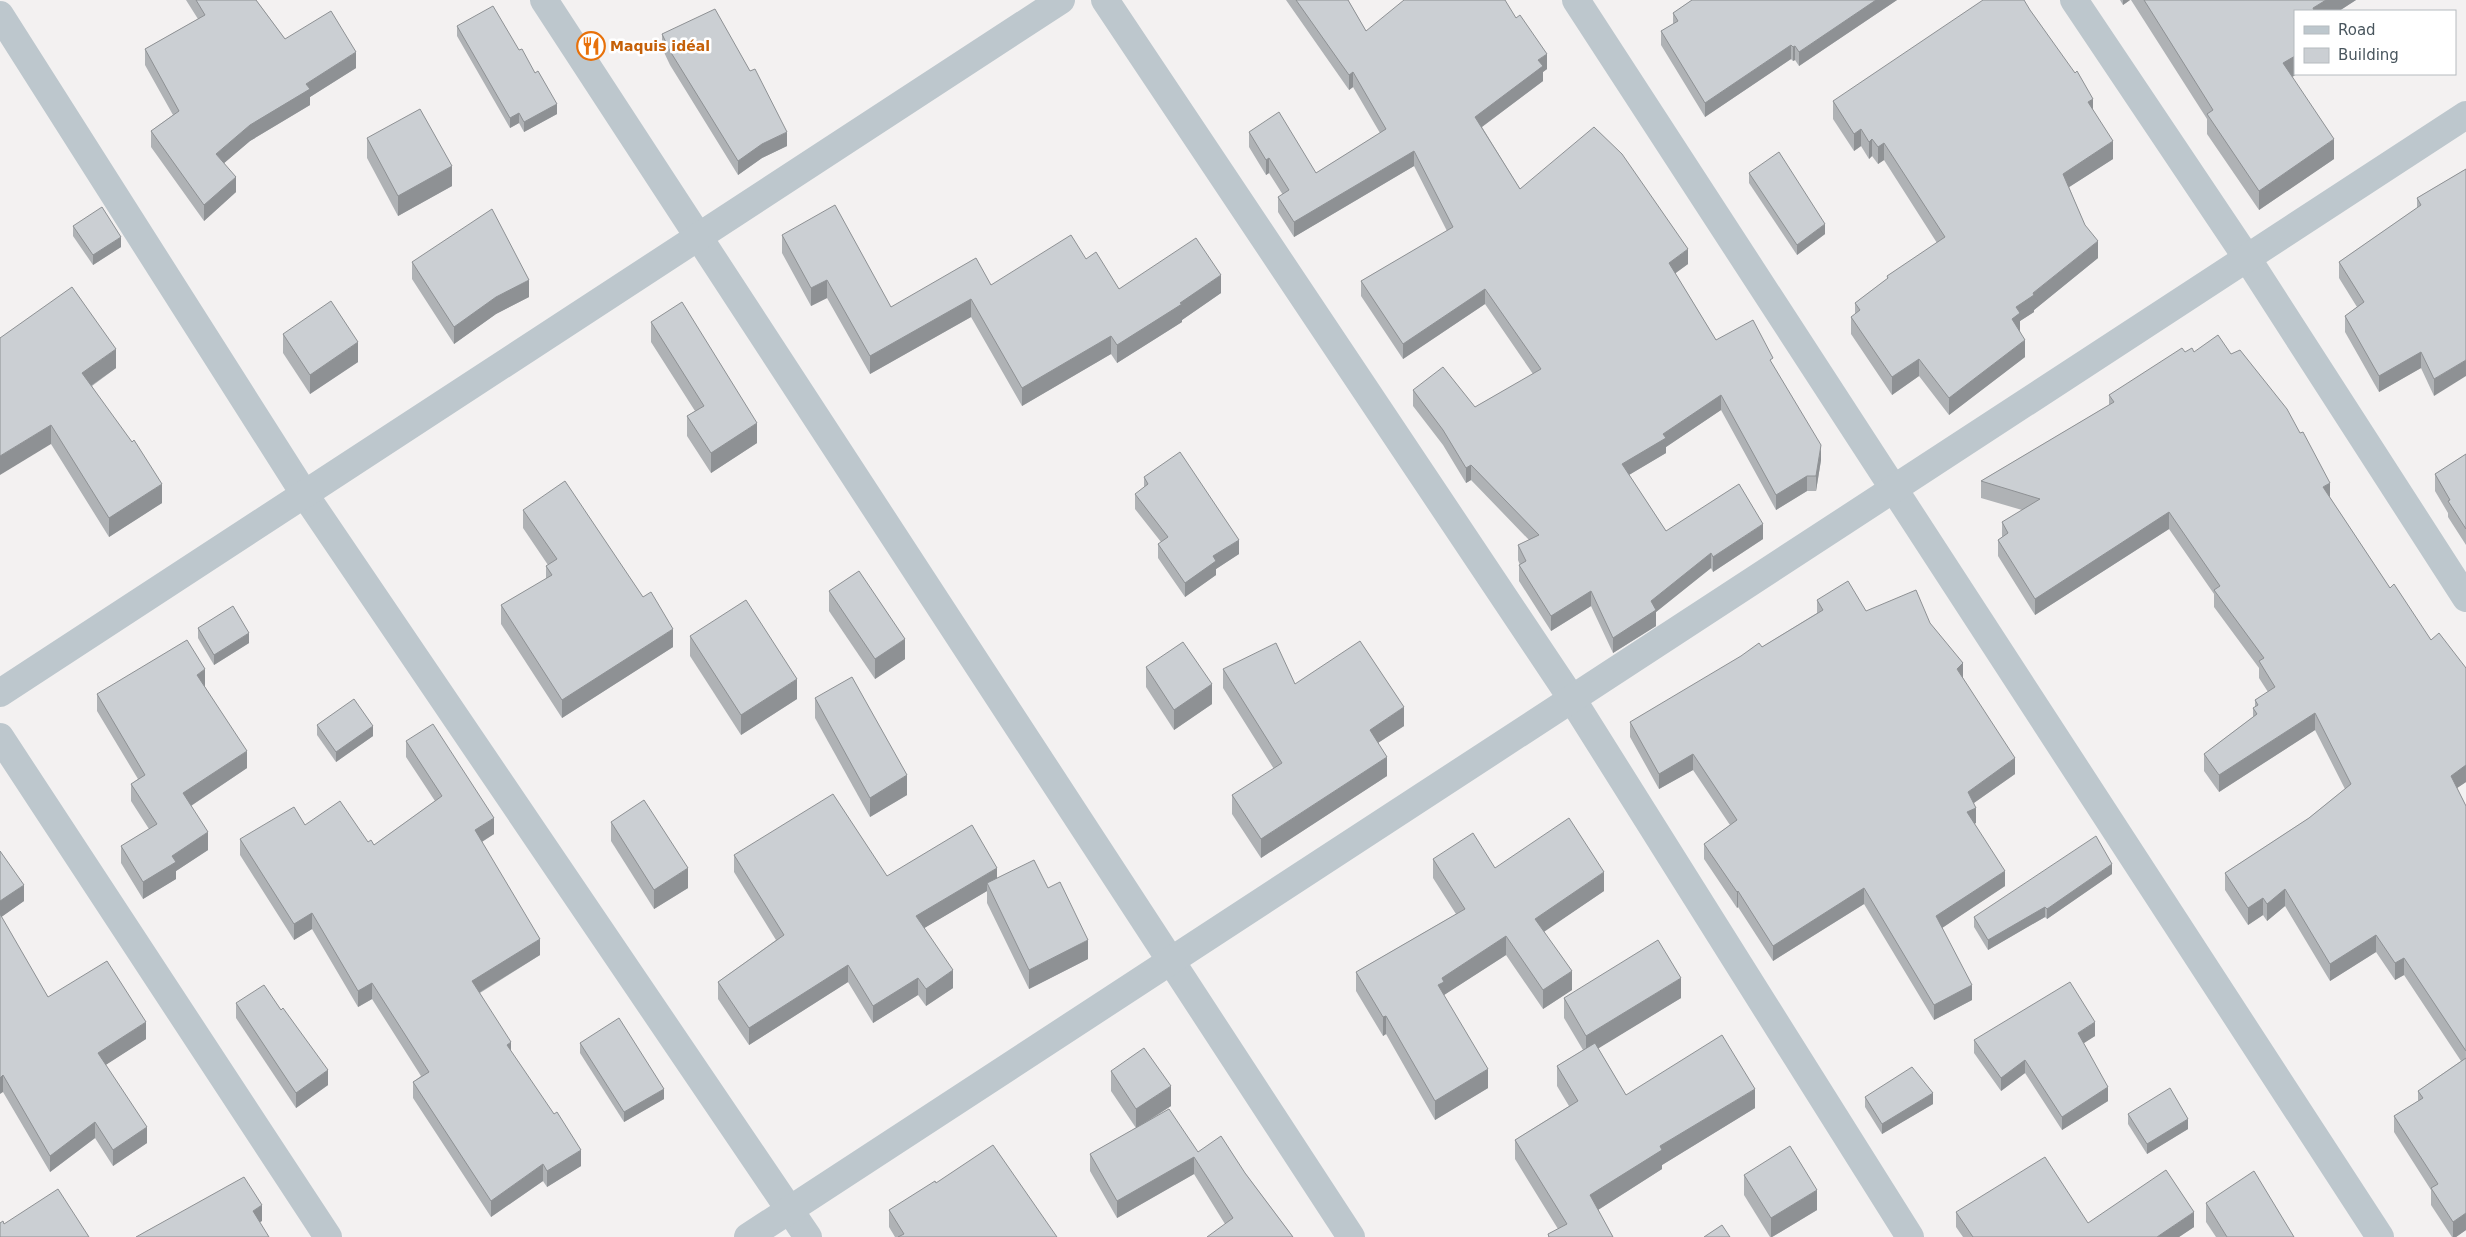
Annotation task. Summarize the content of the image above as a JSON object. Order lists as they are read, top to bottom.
{
  "places": {
    "restaurant": ["Maquis idéal"]
  },
  "legend": ["Road", "Building"]
}
